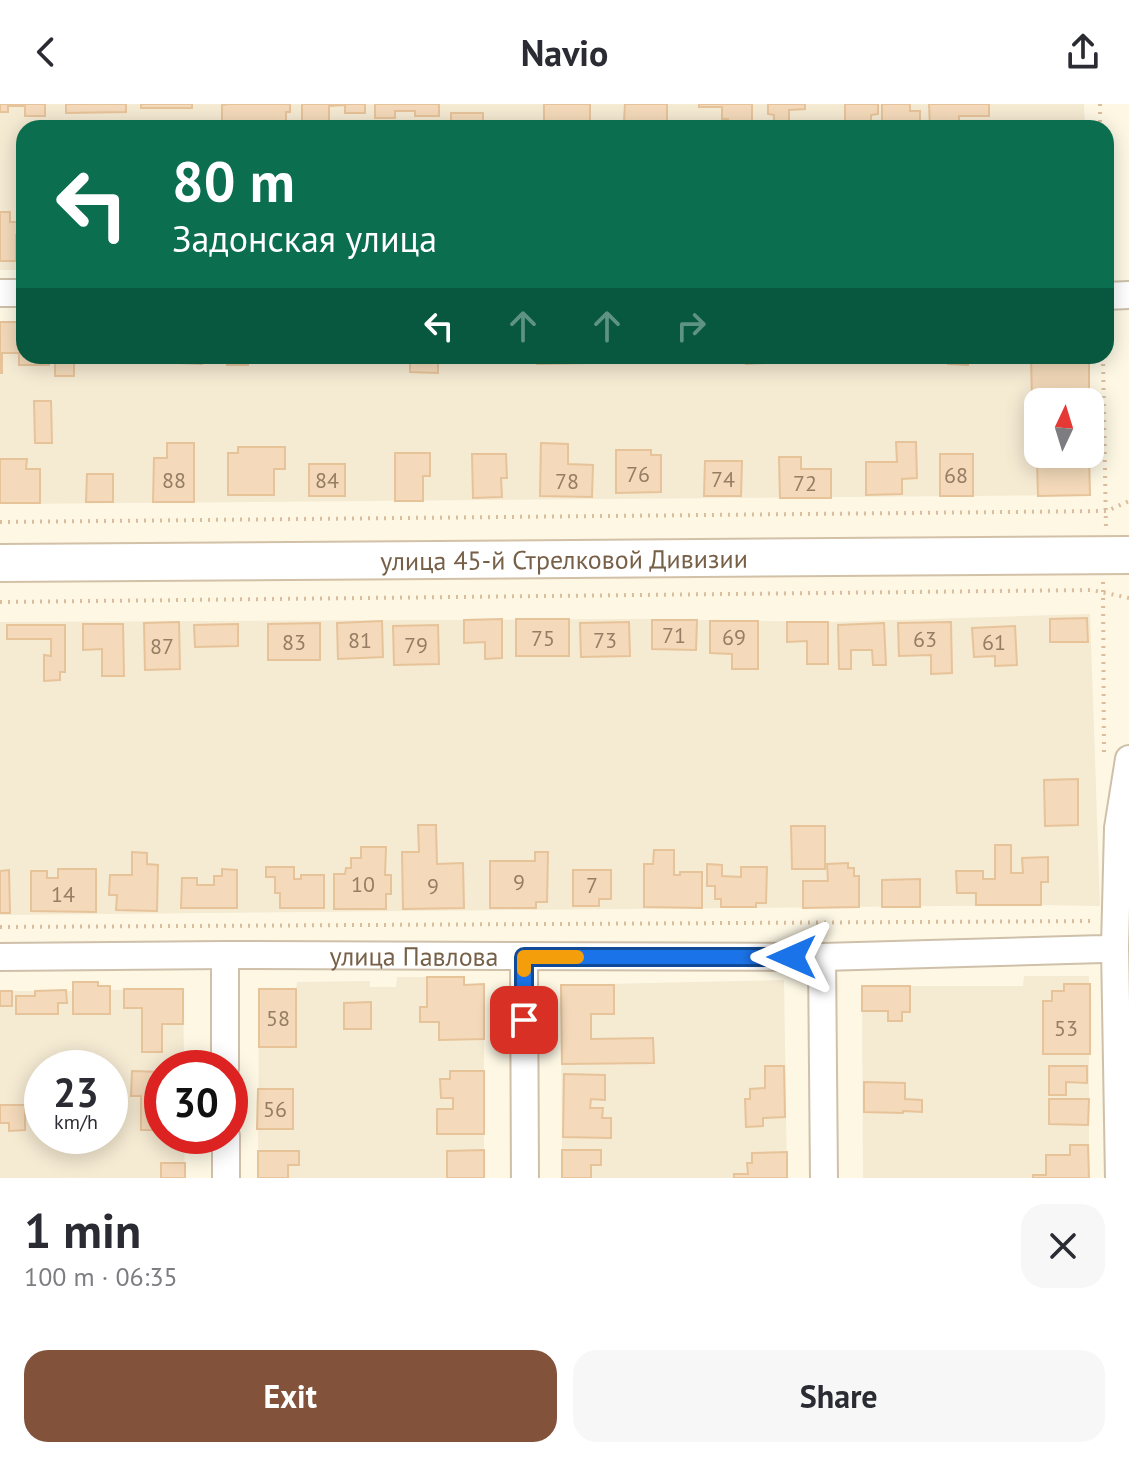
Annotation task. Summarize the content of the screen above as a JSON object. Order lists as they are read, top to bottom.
{
  "streets": {
    "main road": ["улица 45-й Стрелковой Дивизии"],
    "street": ["улица Павлова"]
  },
  "house_numbers": [
    "76",
    "68",
    "74",
    "88",
    "84",
    "78",
    "72",
    "71",
    "69",
    "75",
    "63",
    "81",
    "73",
    "83",
    "61",
    "79",
    "87",
    "9",
    "10",
    "7",
    "9",
    "14",
    "58",
    "53",
    "56"
  ],
  "north": "top",
  "page": {
    "header": "Navio",
    "turn": ["80 m", "Задонская улица"],
    "speed": "23 km/h",
    "limit": "30",
    "heading": ["1 min", "100 m · 06:35"],
    "buttons": ["Exit", "Share"]
  }
}
